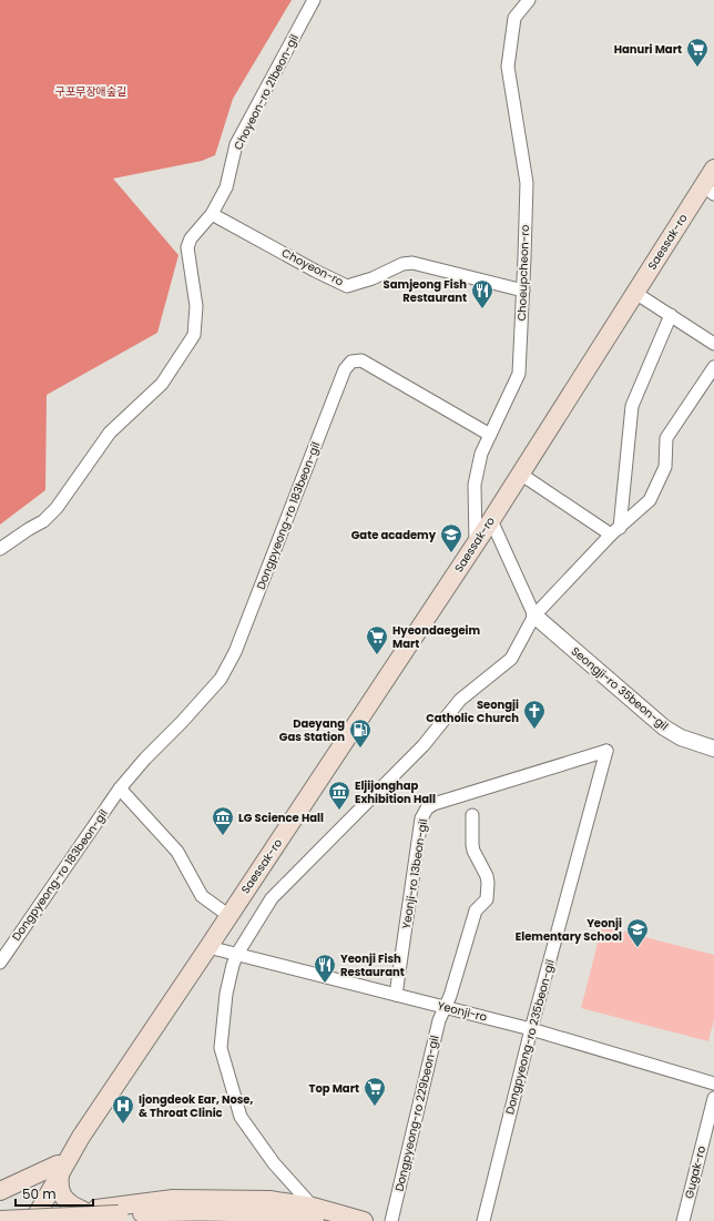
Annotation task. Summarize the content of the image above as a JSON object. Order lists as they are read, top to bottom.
{
  "streets": {
    "main road": ["Saessak-ro"],
    "street": [
      "Choyeon-ro 21beon-gil",
      "Choyeon-ro",
      "Choeupcheon-ro",
      "Dongpyeong-ro 183beon-gil",
      "Seongji-ro 35beon-gil",
      "Yeonji-ro 13beon-gil",
      "Yeonji-ro",
      "Dongpyeong-ro 235beon-gil",
      "Dongpyeong-ro 229beon-gil",
      "Gugak-ro"
    ]
  },
  "crossings": [
    ["Choyeon-ro 21beon-gil", "Choyeon-ro"],
    ["Saessak-ro", "Choeupcheon-ro"],
    ["Saessak-ro", "Yeonji-ro"],
    ["Choyeon-ro", "Choeupcheon-ro"],
    ["Choeupcheon-ro", "Dongpyeong-ro 183beon-gil"],
    ["Yeonji-ro 13beon-gil", "Yeonji-ro"],
    ["Yeonji-ro 13beon-gil", "Dongpyeong-ro 235beon-gil"],
    ["Yeonji-ro", "Dongpyeong-ro 235beon-gil"],
    ["Yeonji-ro", "Dongpyeong-ro 229beon-gil"]
  ],
  "parks": ["구포무장애숲길"],
  "places": {
    "supermarket": ["Hanuri Mart", "Hyeondaegeim Mart", "Top Mart"],
    "restaurant": ["Samjeong Fish Restaurant", "Yeonji Fish Restaurant"],
    "school or university": ["Gate academy", "Yeonji Elementary School"],
    "church": ["Seongji Catholic Church"],
    "fuel station": ["Daeyang Gas Station"],
    "museum": ["Eljijonghap Exhibition Hall", "LG Science Hall"],
    "hospital": ["Ijongdeok Ear, Nose, & Throat Clinic"]
  },
  "scale_bar": "50 m"
}
